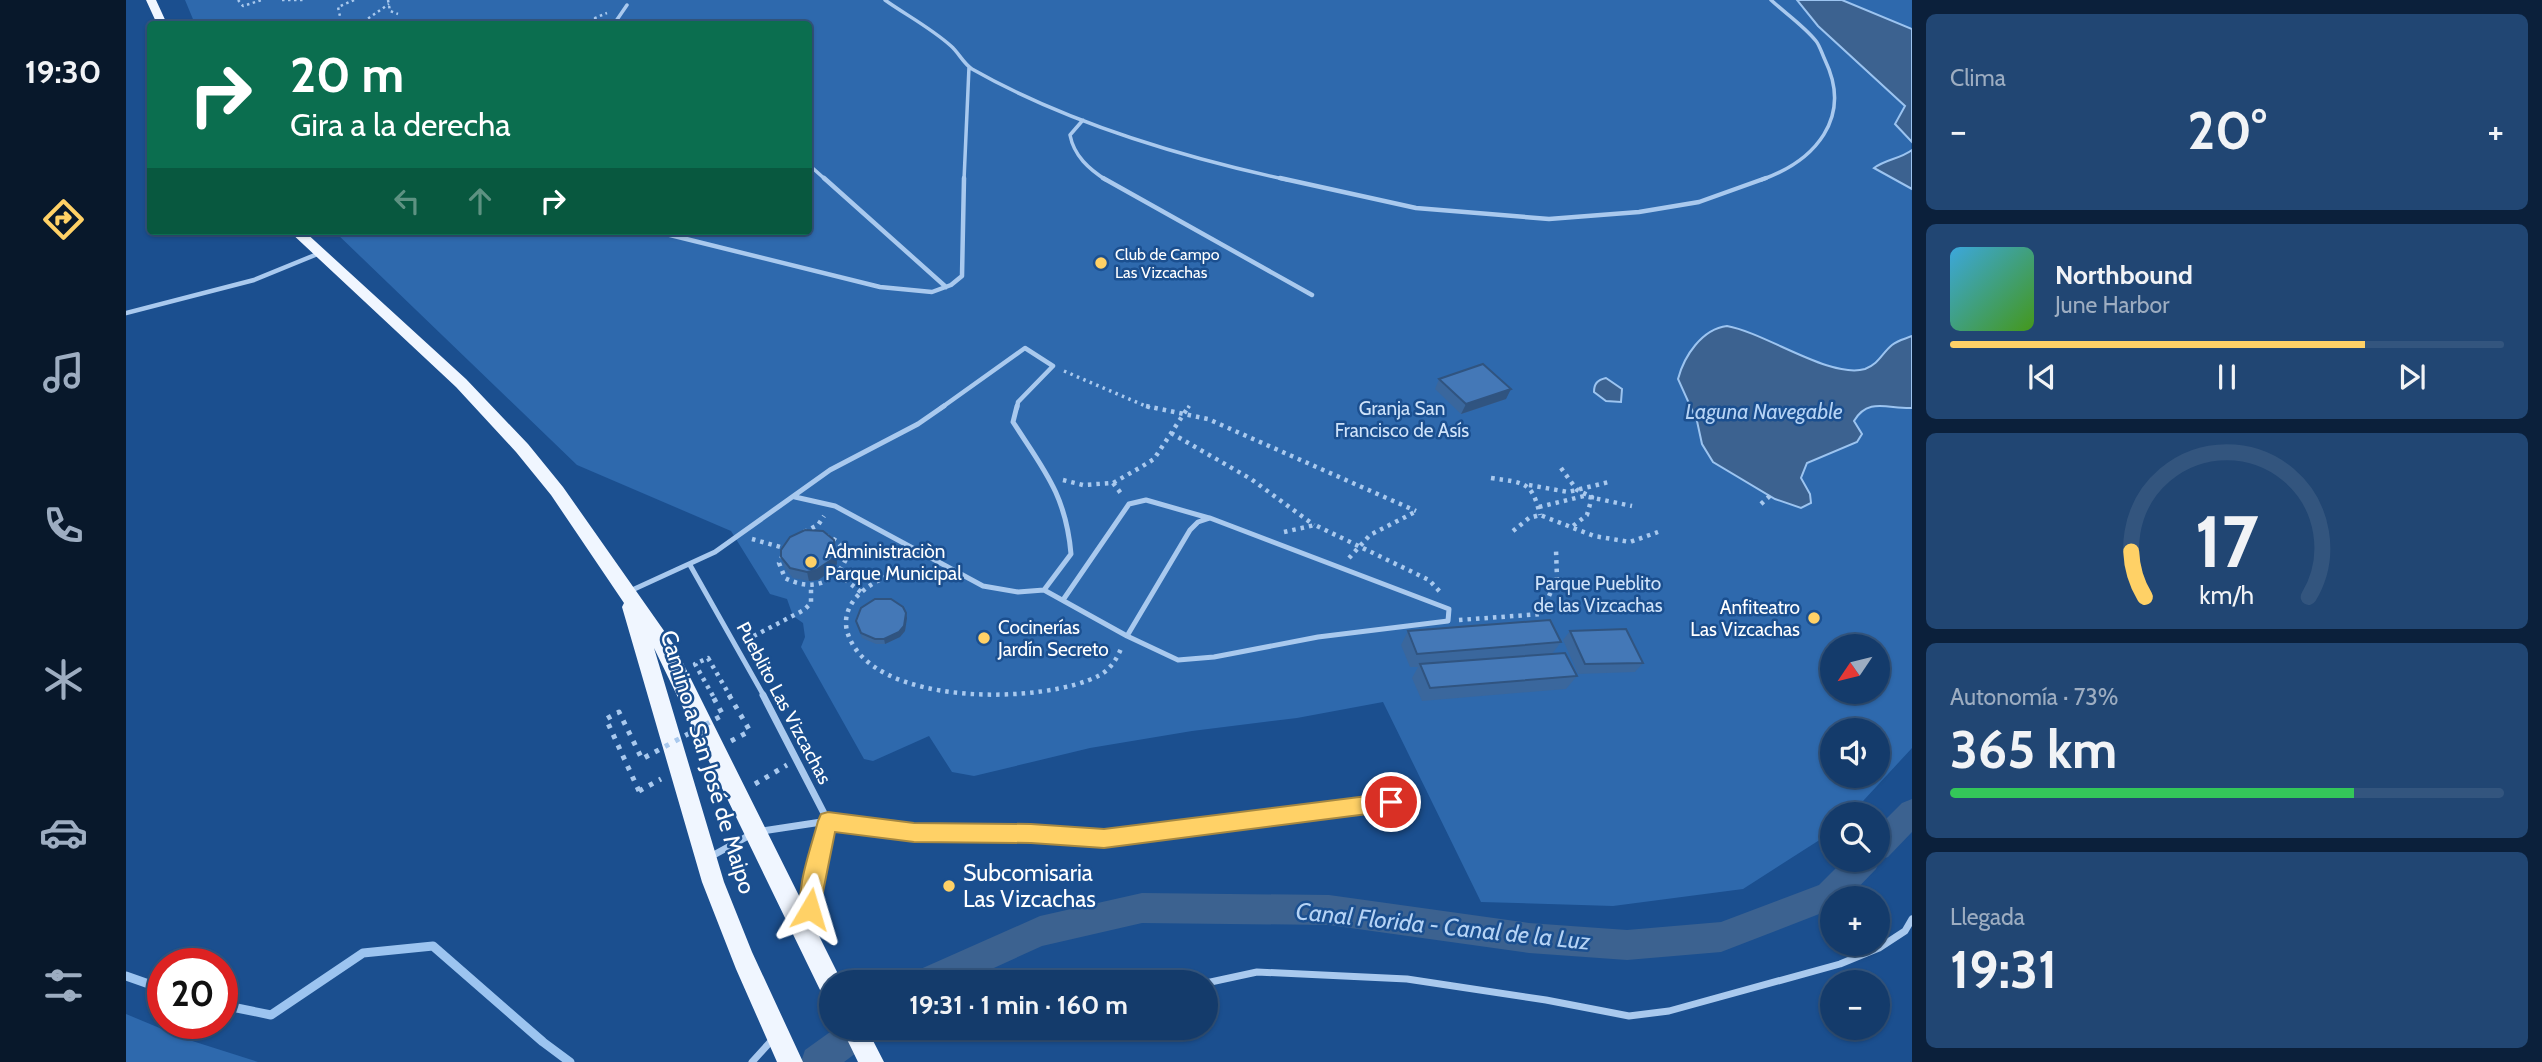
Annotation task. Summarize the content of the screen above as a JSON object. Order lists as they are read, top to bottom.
{
  "streets": {
    "main road": ["Camino a San José de Maipo"],
    "lane": ["Pueblito Las Vizcachas"]
  },
  "water": ["Laguna Navegable", "Canal Florida - Canal de la Luz"],
  "parks": ["Granja San Francisco de Asís", "Parque Pueblito de las Vizcachas"],
  "places": [
    "Club de Campo Las Vizcachas",
    "Administraciòn Parque Municipal",
    "Anfiteatro Las Vizcachas",
    "Cocinerías Jardín Secreto",
    "Subcomisaria Las Vizcachas"
  ],
  "north": "bottom left",
  "page": {
    "tabs": "19:30",
    "tile": [
      "Clima",
      ["Autonomía · 73%", "365 km"],
      ["Llegada", "19:31"]
    ],
    "turn": ["20 m", "Gira a la derecha"],
    "heat": ["−", "20°", "+"],
    "song": ["Northbound", "June Harbor"],
    "map_buttons": ["+", "−"],
    "limit": "20",
    "trip": "19:31 · 1 min · 160 m",
    "gauge": ["17", "km/h"]
  }
}
